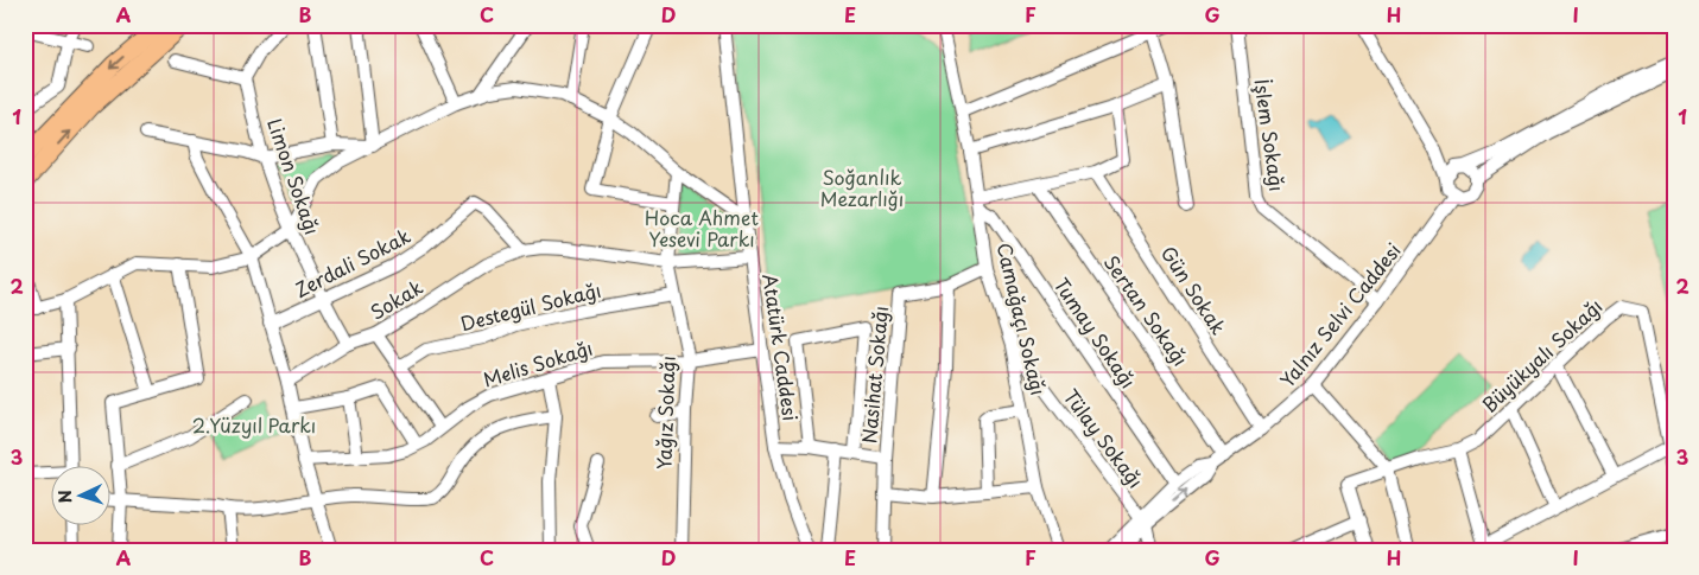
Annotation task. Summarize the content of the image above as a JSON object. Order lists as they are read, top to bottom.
{
  "streets": {
    "street": [
      "İşlem Sokağı",
      "Limon Sokağı",
      "Zerdali Sokak",
      "Gün Sokak",
      "Sokak",
      "Destegül Sokağı",
      "Sertan Sokağı",
      "Yalnız Selvi Caddesi",
      "Camağaçı Sokağı",
      "Tumay Sokağı",
      "Atatürk Caddesi",
      "Büyükyalı Sokağı",
      "Melis Sokağı",
      "Nasihat Sokağı",
      "Yağız Sokağı",
      "Tülay Sokağı"
    ]
  },
  "crossings": [
    ["İşlem Sokağı", "Yalnız Selvi Caddesi"],
    ["Limon Sokağı", "Zerdali Sokak"],
    ["Limon Sokağı", "Sokak"],
    ["Zerdali Sokak", "Sokak"],
    ["Gün Sokak", "Yalnız Selvi Caddesi"],
    ["Sokak", "Atatürk Caddesi"],
    ["Sokak", "Yağız Sokağı"],
    ["Destegül Sokağı", "Yağız Sokağı"],
    ["Sertan Sokağı", "Yalnız Selvi Caddesi"],
    ["Yalnız Selvi Caddesi", "Tumay Sokağı"],
    ["Yalnız Selvi Caddesi", "Tülay Sokağı"],
    ["Camağaçı Sokağı", "Tumay Sokağı"],
    ["Camağaçı Sokağı", "Nasihat Sokağı"],
    ["Camağaçı Sokağı", "Tülay Sokağı"],
    ["Atatürk Caddesi", "Melis Sokağı"],
    ["Melis Sokağı", "Yağız Sokağı"]
  ],
  "parks": ["Soğanlık Mezarlığı", "Hoca Ahmet Yesevi Parkı", "2.Yüzyıl Parkı"],
  "north": "left",
  "grid": {
    "columns": [
      "A",
      "B",
      "C",
      "D",
      "E",
      "F",
      "G",
      "H",
      "I"
    ],
    "rows": ["1", "2", "3"]
  }
}
